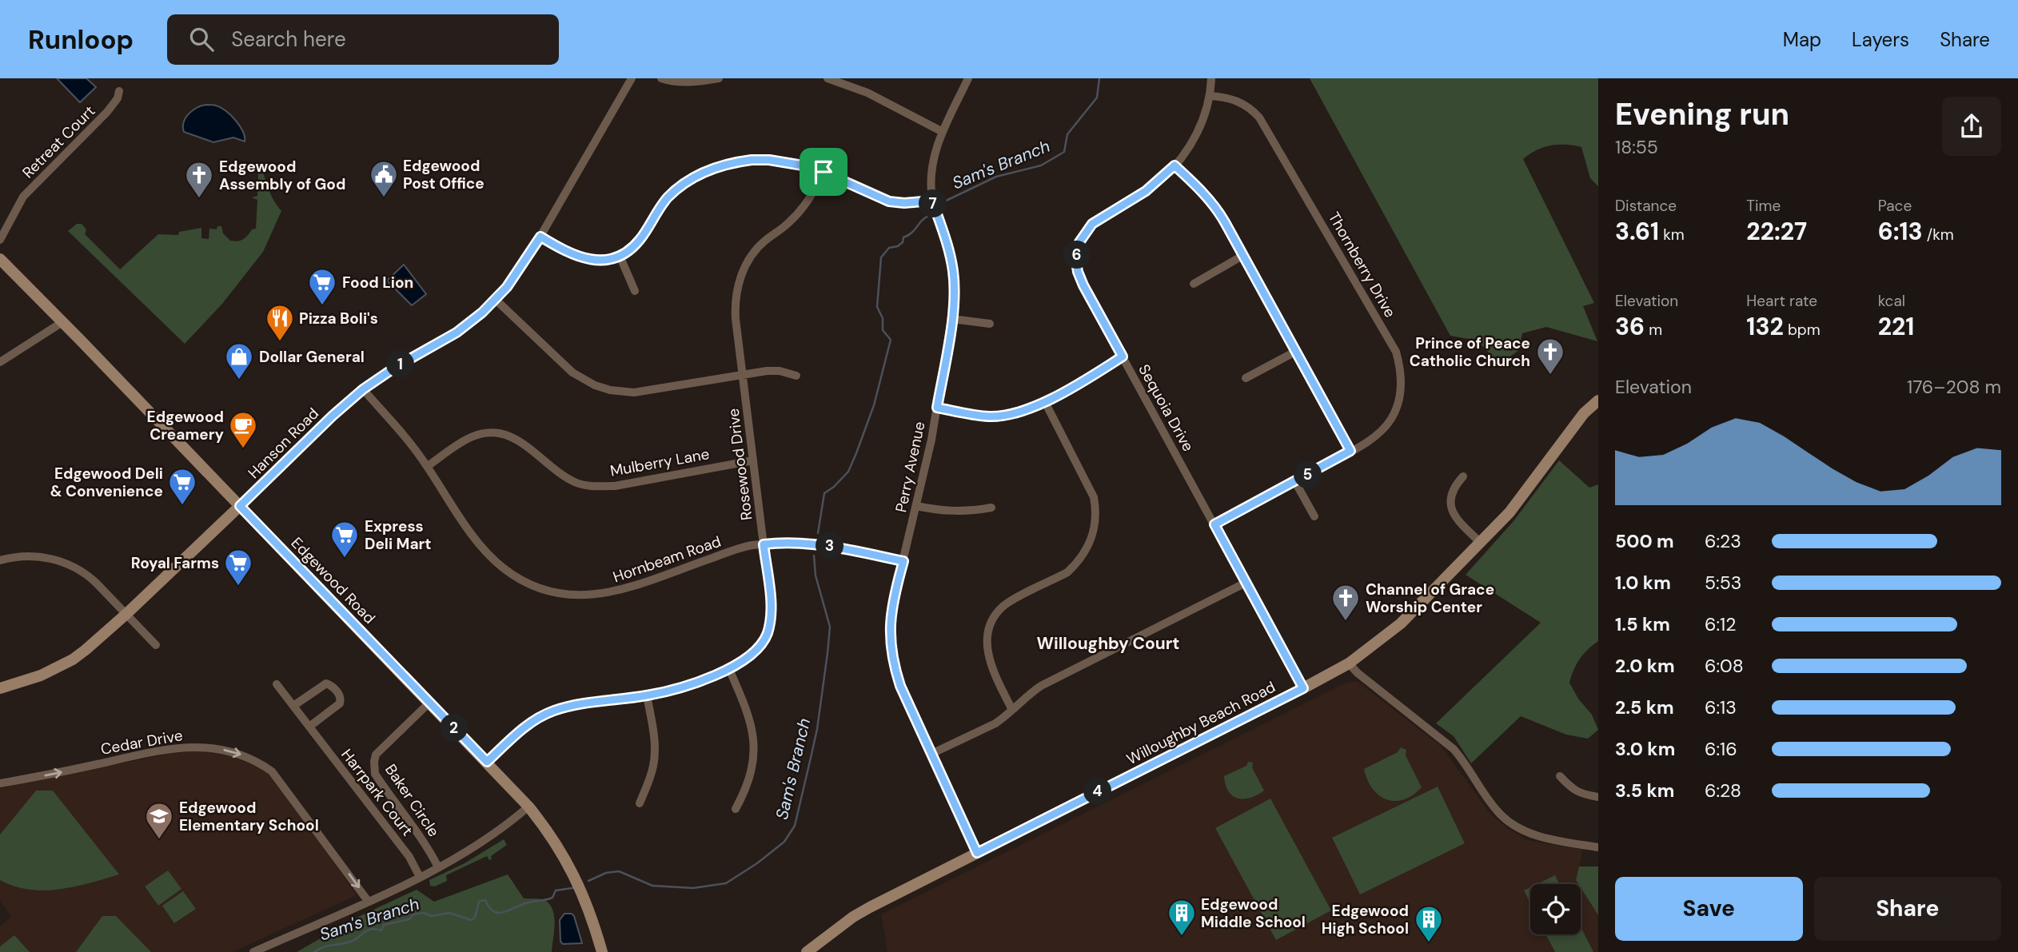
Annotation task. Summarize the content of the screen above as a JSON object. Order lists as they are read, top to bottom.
{
  "streets": {
    "street": [
      "Retreat Court",
      "Thornberry Drive",
      "Sequoia Drive",
      "Hanson Road",
      "Mulberry Lane",
      "Rosewood Drive",
      "Perry Avenue",
      "Hornbeam Road",
      "Edgewood Road",
      "Willoughby Beach Road",
      "Cedar Drive",
      "Harrpark Court",
      "Baker Circle"
    ]
  },
  "crossings": [
    ["Thornberry Drive", "Sequoia Drive"],
    ["Sequoia Drive", "Willoughby Beach Road"],
    ["Hanson Road", "Hornbeam Road"],
    ["Hanson Road", "Edgewood Road"],
    ["Mulberry Lane", "Rosewood Drive"],
    ["Mulberry Lane", "Hornbeam Road"],
    ["Rosewood Drive", "Hornbeam Road"],
    ["Rosewood Drive", "Edgewood Road"],
    ["Perry Avenue", "Hornbeam Road"],
    ["Perry Avenue", "Willoughby Beach Road"],
    ["Edgewood Road", "Baker Circle"]
  ],
  "one_way": ["Cedar Drive"],
  "districts": ["Willoughby Court"],
  "water": ["Sam's Branch"],
  "places": {
    "public building": ["Edgewood Post Office"],
    "church": ["Edgewood Assembly of God", "Prince of Peace Catholic Church", "Channel of Grace Worship Center"],
    "supermarket": [
      "Food Lion",
      "Edgewood Deli & Convenience",
      "Express Deli Mart",
      "Royal Farms"
    ],
    "restaurant": ["Pizza Boli's"],
    "shop": ["Dollar General"],
    "cafe": ["Edgewood Creamery"],
    "school or university": ["Edgewood Elementary School"],
    "building": ["Edgewood Middle School", "Edgewood High School"]
  },
  "page": {
    "header": "Runloop",
    "search": "Search here",
    "nav": ["Map", "Layers", "Share"],
    "heading": ["Evening run", "18:55"],
    "stats": [
      ["Distance", "3.61 km"],
      ["Time", "22:27"],
      ["Pace", "6:13 /km"],
      ["Elevation", "36 m"],
      ["Heart rate", "132 bpm"],
      ["kcal", "221"]
    ],
    "pins": [
      "7",
      "6",
      "1",
      "5",
      "3",
      "2",
      "4"
    ],
    "chart": ["Elevation", "176–208 m"],
    "list": [
      {
        "name": "500 m",
        "note": "6:23"
      },
      {
        "name": "1.0 km",
        "note": "5:53"
      },
      {
        "name": "1.5 km",
        "note": "6:12"
      },
      {
        "name": "2.0 km",
        "note": "6:08"
      },
      {
        "name": "2.5 km",
        "note": "6:13"
      },
      {
        "name": "3.0 km",
        "note": "6:16"
      },
      {
        "name": "3.5 km",
        "note": "6:28"
      }
    ],
    "buttons": ["Save", "Share"]
  }
}
